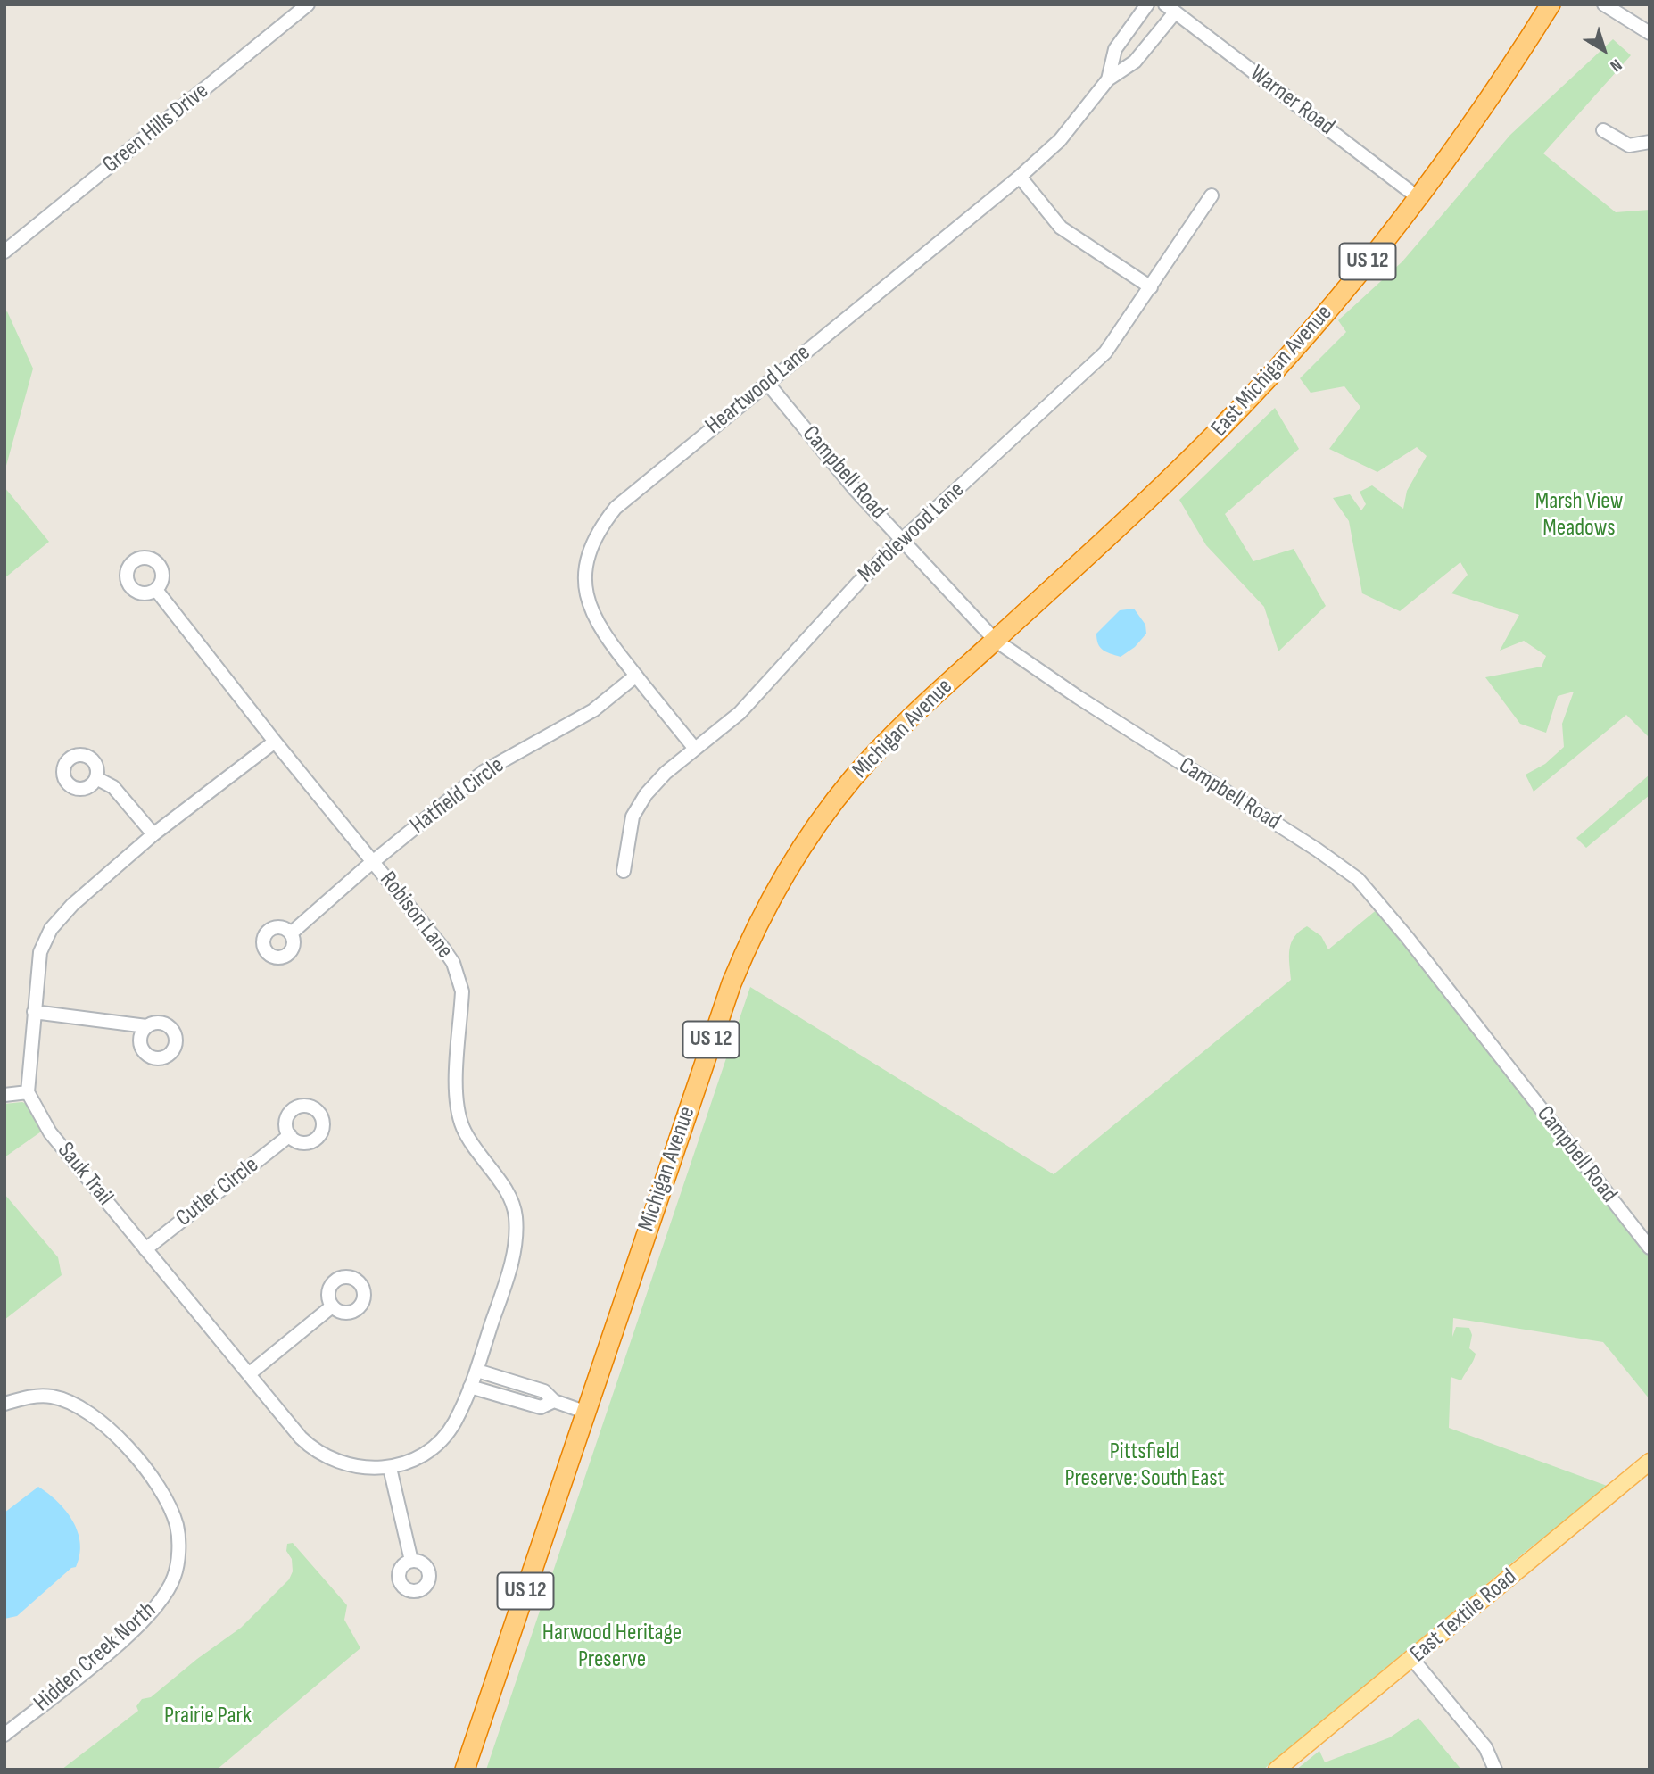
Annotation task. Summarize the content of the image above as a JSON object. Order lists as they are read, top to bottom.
{
  "streets": {
    "highway": ["US 12", "East Michigan Avenue", "Michigan Avenue"],
    "main road": ["East Textile Road"],
    "street": [
      "Warner Road",
      "Green Hills Drive",
      "Heartwood Lane",
      "Campbell Road",
      "Marblewood Lane",
      "Hatfield Circle",
      "Robison Lane",
      "Sauk Trail",
      "Cutler Circle",
      "Hidden Creek North"
    ]
  },
  "crossings": [
    ["Warner Road", "East Michigan Avenue"],
    ["Warner Road", "Heartwood Lane"],
    ["East Michigan Avenue", "Campbell Road"],
    ["East Michigan Avenue", "Michigan Avenue"],
    ["Heartwood Lane", "Campbell Road"],
    ["Heartwood Lane", "Marblewood Lane"],
    ["Heartwood Lane", "Hatfield Circle"],
    ["Campbell Road", "Marblewood Lane"],
    ["Campbell Road", "Michigan Avenue"],
    ["Hatfield Circle", "Robison Lane"],
    ["Robison Lane", "Sauk Trail"],
    ["Sauk Trail", "Cutler Circle"]
  ],
  "parks": [
    "Marsh View Meadows",
    "Pittsfield Preserve: South East",
    "Harwood Heritage Preserve",
    "Prairie Park"
  ],
  "north": "bottom right"
}
